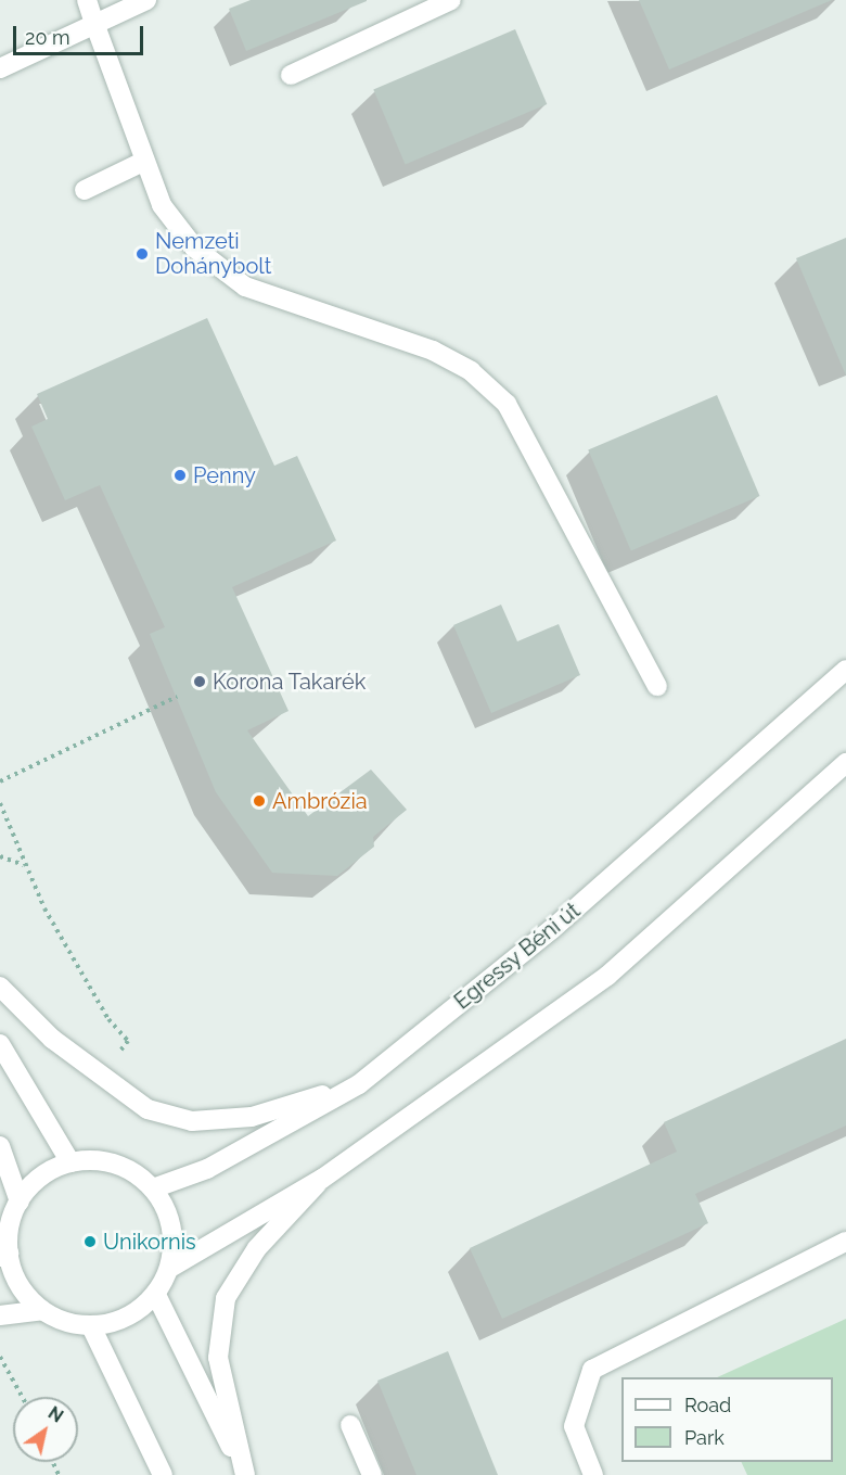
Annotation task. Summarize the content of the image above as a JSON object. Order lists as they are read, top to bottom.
{
  "streets": {
    "street": ["Egressy Béni út"]
  },
  "places": [
    "Nemzeti Dohánybolt",
    "Penny",
    "Korona Takarék",
    "Ambrózia",
    "Unikornis"
  ],
  "legend": ["Road", "Park"],
  "scale_bar": "20 m",
  "north": "top right"
}
